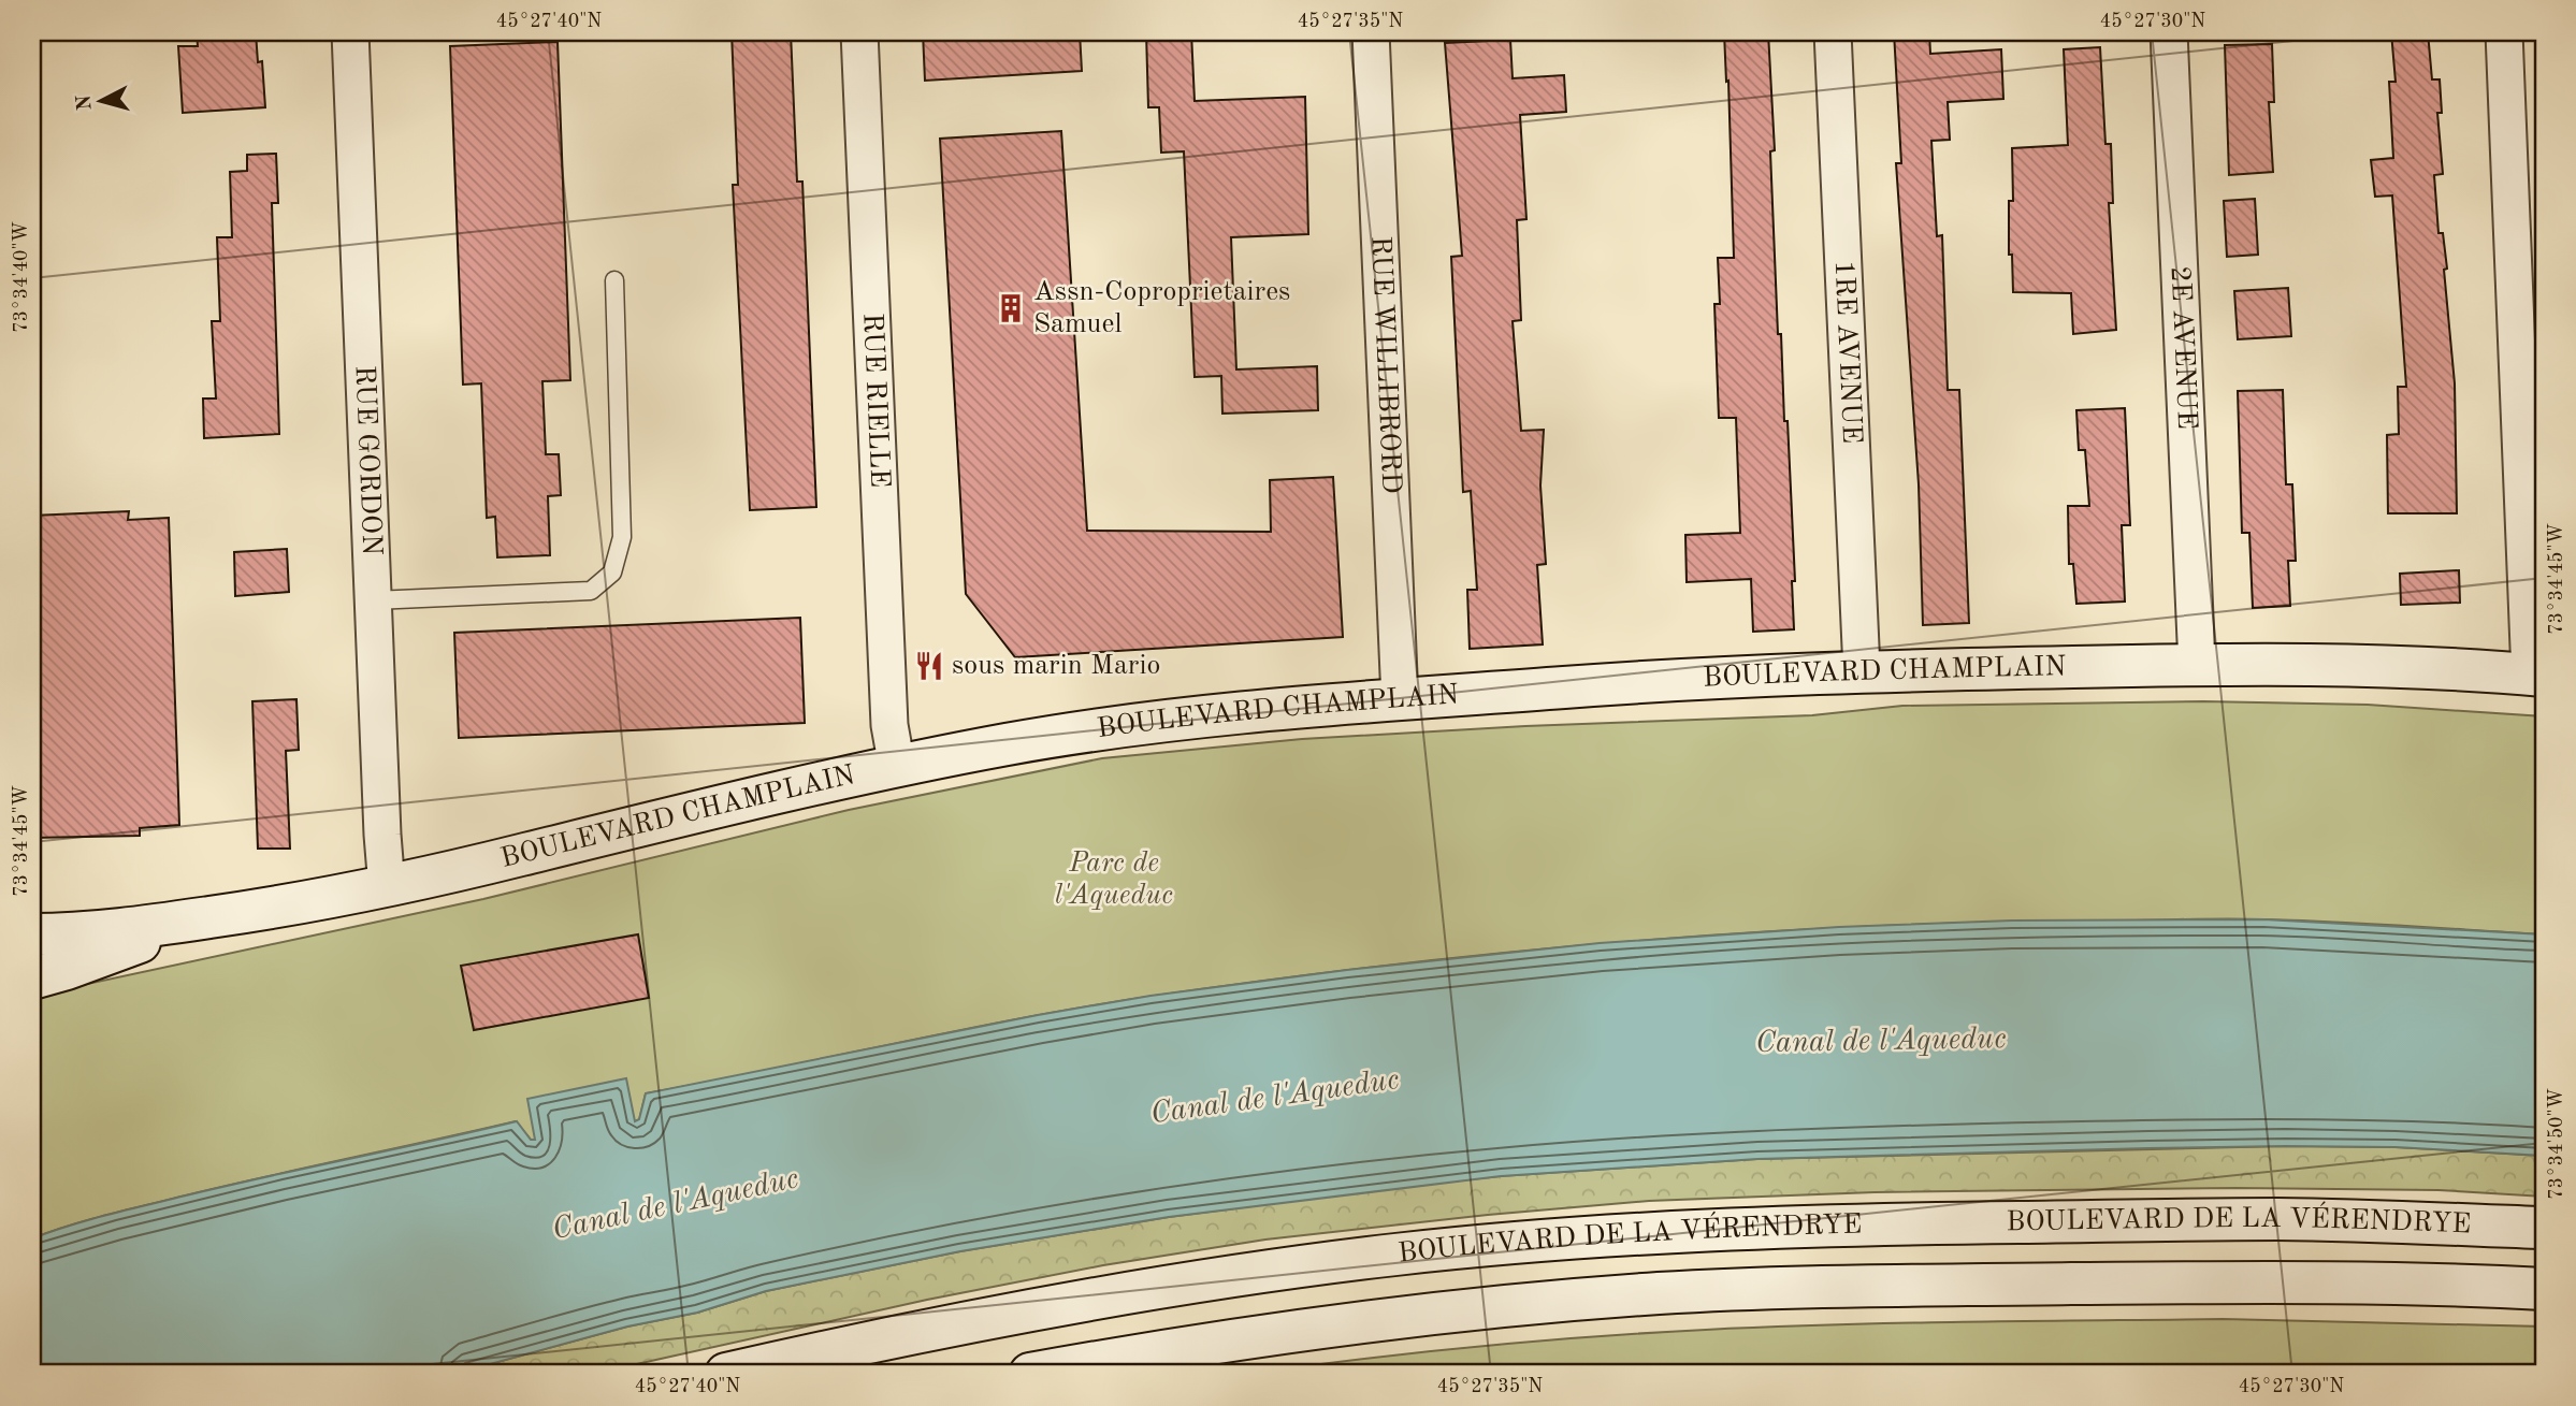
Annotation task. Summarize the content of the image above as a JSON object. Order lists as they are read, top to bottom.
{
  "streets": {
    "main road": ["BOULEVARD CHAMPLAIN", "BOULEVARD DE LA VÉRENDRYE"],
    "street": [
      "2E AVENUE",
      "1RE AVENUE",
      "RUE WILLIBRORD",
      "RUE RIELLE",
      "RUE GORDON"
    ]
  },
  "crossings": [
    ["2E AVENUE", "BOULEVARD CHAMPLAIN"],
    ["1RE AVENUE", "BOULEVARD CHAMPLAIN"],
    ["RUE WILLIBRORD", "BOULEVARD CHAMPLAIN"],
    ["RUE RIELLE", "BOULEVARD CHAMPLAIN"],
    ["RUE GORDON", "BOULEVARD CHAMPLAIN"]
  ],
  "water": ["Canal de l'Aqueduc"],
  "parks": ["Parc de l'Aqueduc"],
  "places": {
    "building": ["Assn-Coproprietaires Samuel"],
    "restaurant": ["sous marin Mario"]
  },
  "north": "left",
  "coordinates": [
    "45°27'40\"N",
    "45°27'35\"N",
    "45°27'30\"N",
    "73°34'40\"W",
    "73°34'45\"W",
    "73°34'50\"W"
  ]
}
